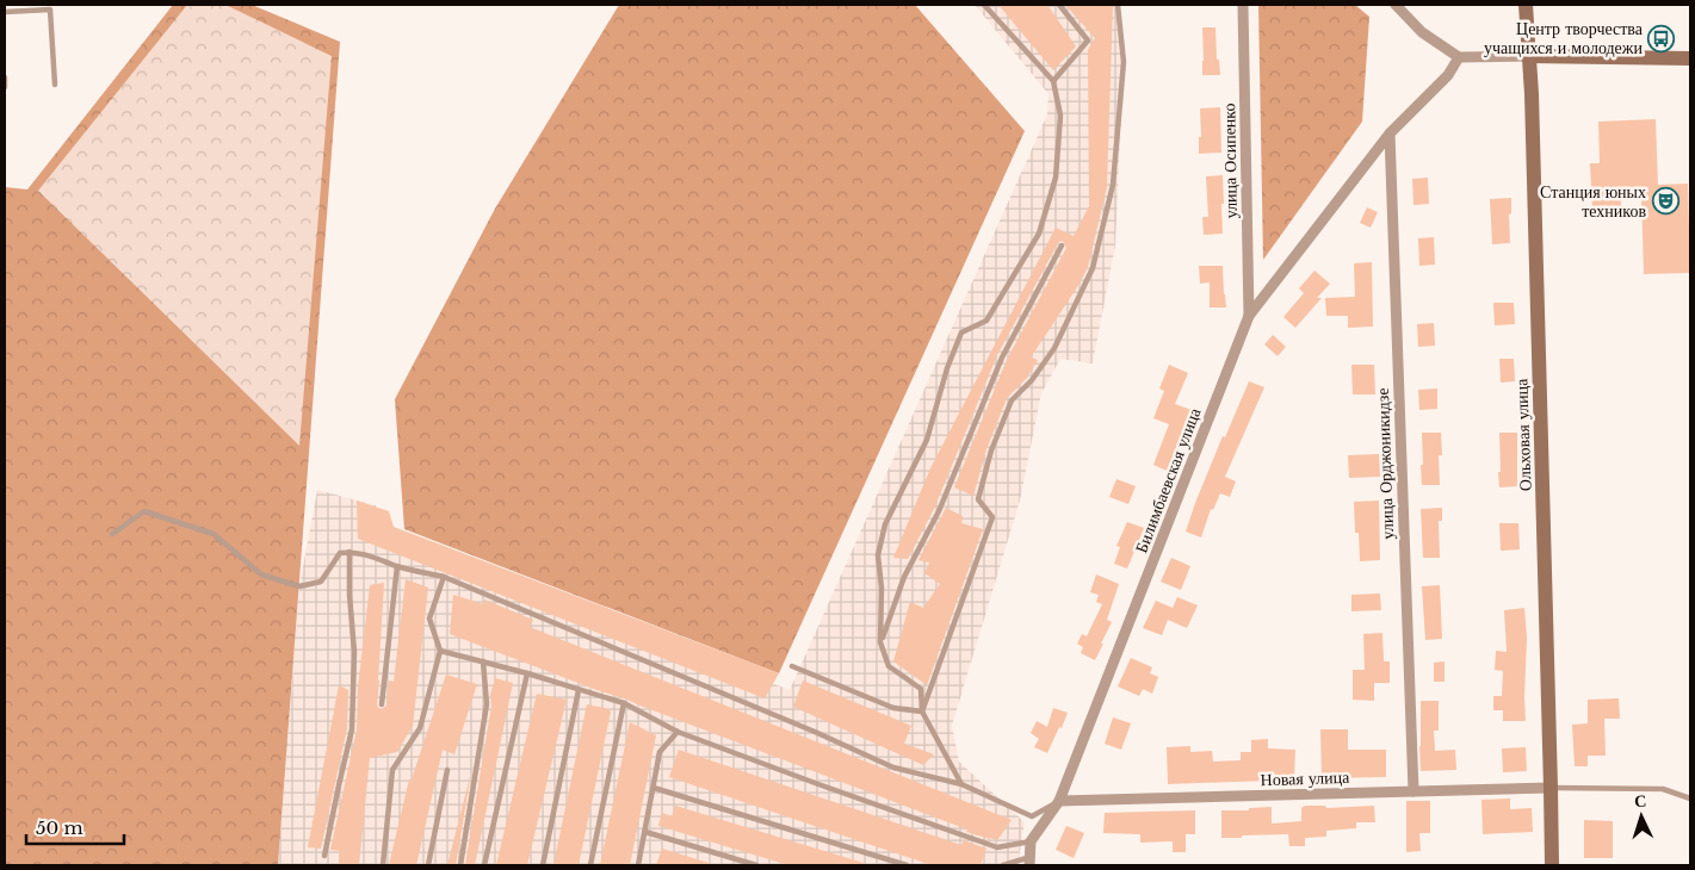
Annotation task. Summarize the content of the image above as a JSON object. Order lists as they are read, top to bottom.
{
  "streets": {
    "main road": ["Ольховая улица"],
    "street": [
      "улица Осипенко",
      "улица Орджоникидзе",
      "Билимбаевская улица",
      "Новая улица"
    ]
  },
  "crossings": [
    ["улица Осипенко", "Билимбаевская улица"],
    ["Ольховая улица", "Новая улица"],
    ["улица Орджоникидзе", "Билимбаевская улица"],
    ["улица Орджоникидзе", "Новая улица"],
    ["Билимбаевская улица", "Новая улица"]
  ],
  "places": {
    "bus stop": ["Центр творчества учащихся и молодежи"],
    "theatre": ["Станция юных техников"]
  },
  "scale_bar": "50 m",
  "north": "top"
}
